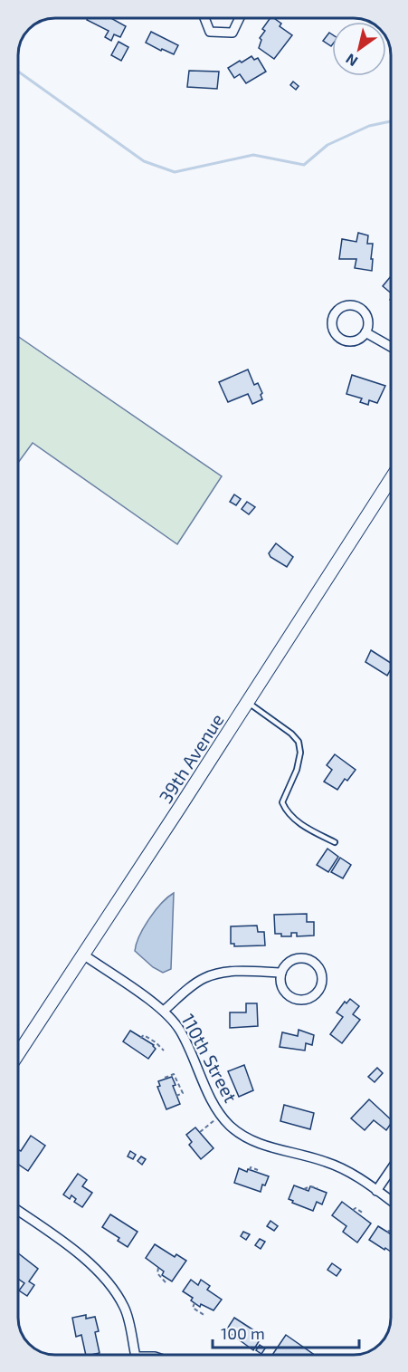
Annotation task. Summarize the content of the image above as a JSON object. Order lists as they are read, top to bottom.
{
  "streets": {
    "main road": ["39th Avenue"],
    "street": ["110th Street"]
  },
  "crossings": [
    ["39th Avenue", "110th Street"]
  ],
  "scale_bar": "100 m",
  "north": "bottom left"
}
